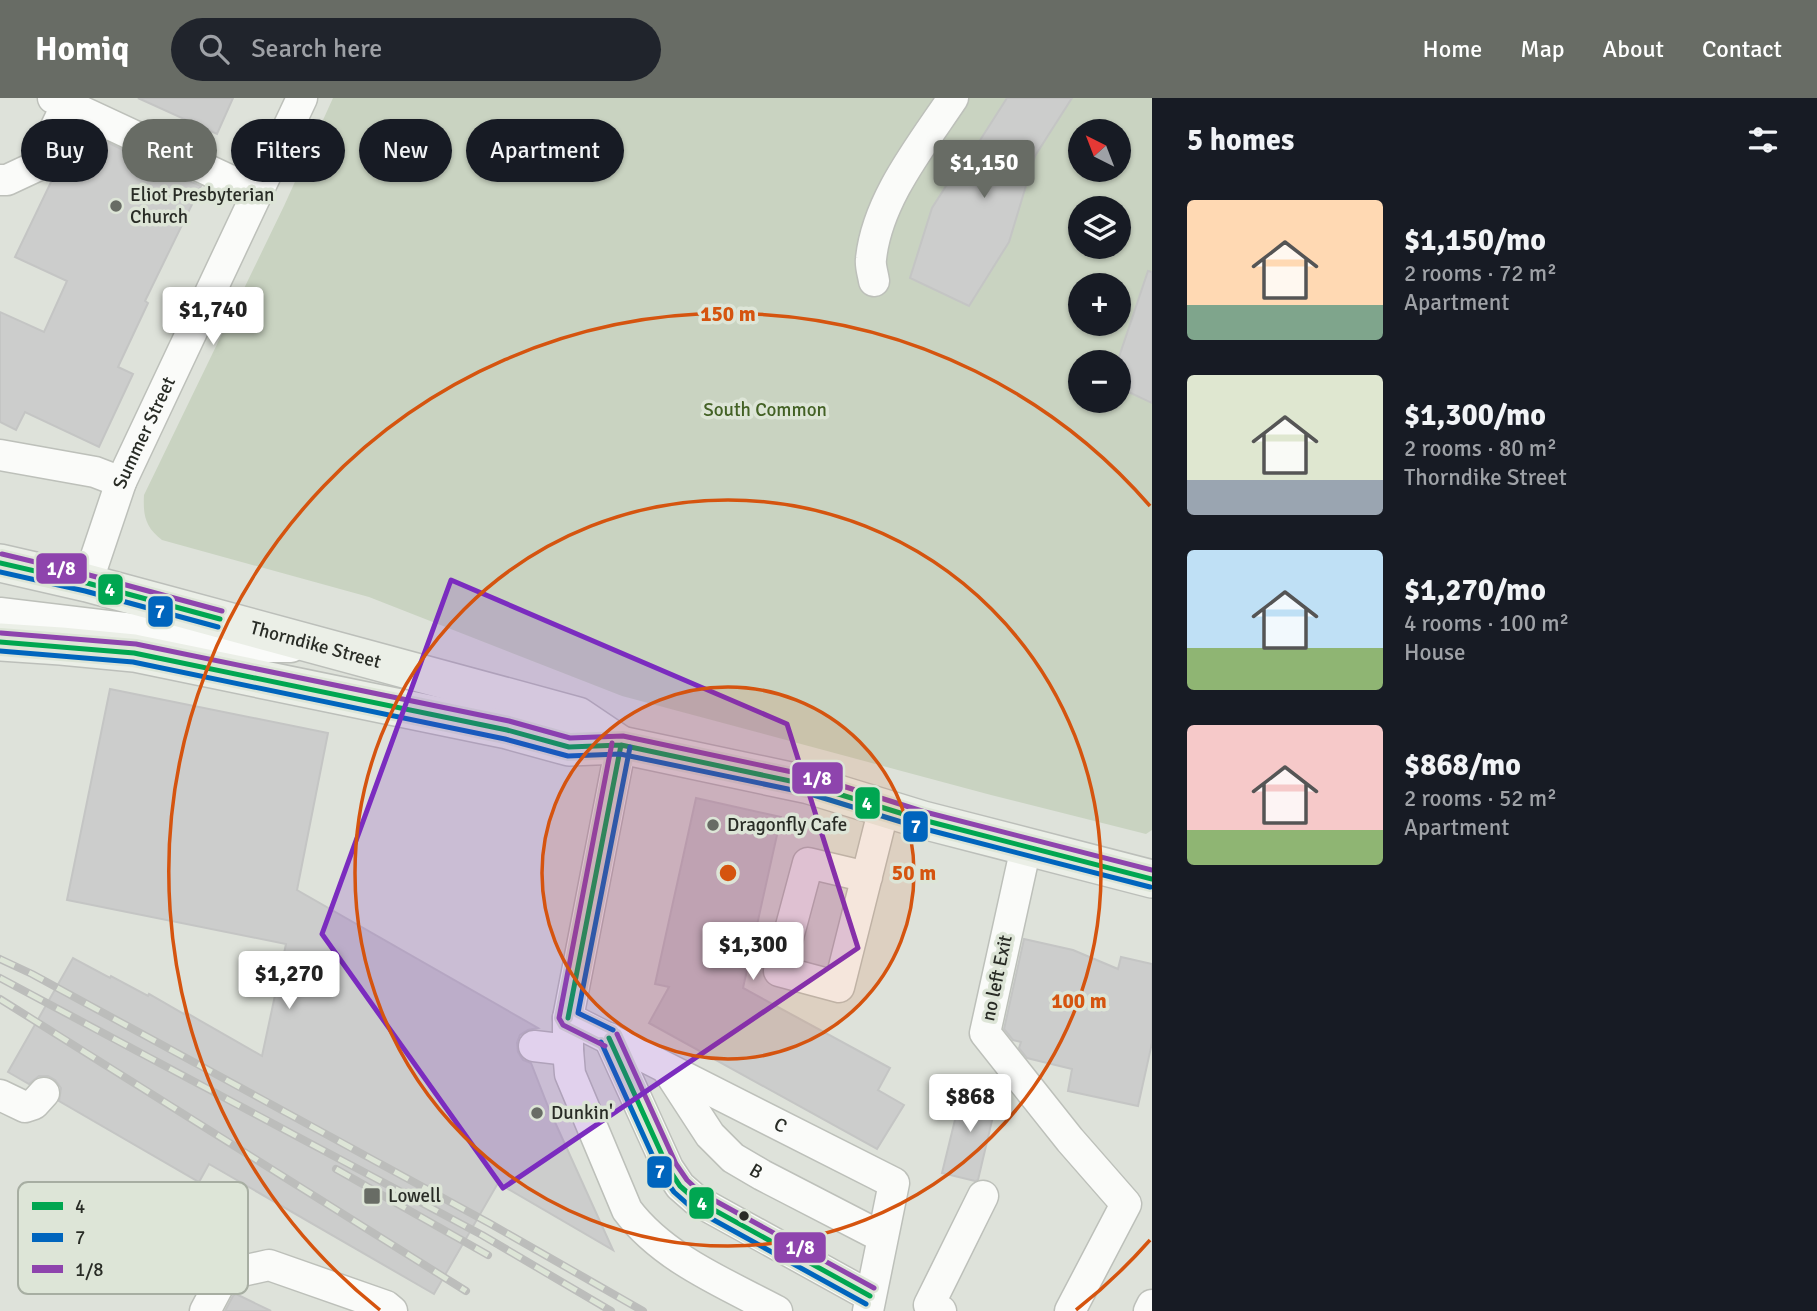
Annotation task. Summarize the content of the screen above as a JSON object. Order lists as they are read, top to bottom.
{
  "streets": {
    "main road": ["Thorndike Street"],
    "street": [
      "Summer Street",
      "no left Exit",
      "C",
      "B"
    ]
  },
  "crossings": [
    ["Summer Street", "Thorndike Street"],
    ["Thorndike Street", "no left Exit"],
    ["C", "B"]
  ],
  "parks": ["South Common"],
  "places": {
    "other": ["Eliot Presbyterian Church", "Dragonfly Cafe", "Dunkin'"],
    "transit": ["Lowell"]
  },
  "lines": ["transit line 1/8", "transit line 4", "transit line 7"],
  "legend": ["4", "7", "1/8"],
  "north": "top left",
  "page": {
    "header": "Homiq",
    "search": "Search here",
    "nav": [
      "Home",
      "Map",
      "About",
      "Contact"
    ],
    "heading": "5 homes",
    "map_buttons": ["+", "−"],
    "chip": [
      "Buy",
      "Rent",
      "Filters",
      "New",
      "Apartment"
    ],
    "price": [
      "$1,150",
      "$1,740",
      "$1,300",
      "$1,270",
      "$868"
    ],
    "list": [
      {
        "name": "$1,150/mo",
        "note": "2 rooms · 72 m² · Apartment"
      },
      {
        "name": "$1,300/mo",
        "note": "2 rooms · 80 m² · Thorndike Street"
      },
      {
        "name": "$1,270/mo",
        "note": "4 rooms · 100 m² · House"
      },
      {
        "name": "$868/mo",
        "note": "2 rooms · 52 m² · Apartment"
      }
    ]
  },
  "rings": ["150 m", "50 m", "100 m"]
}
